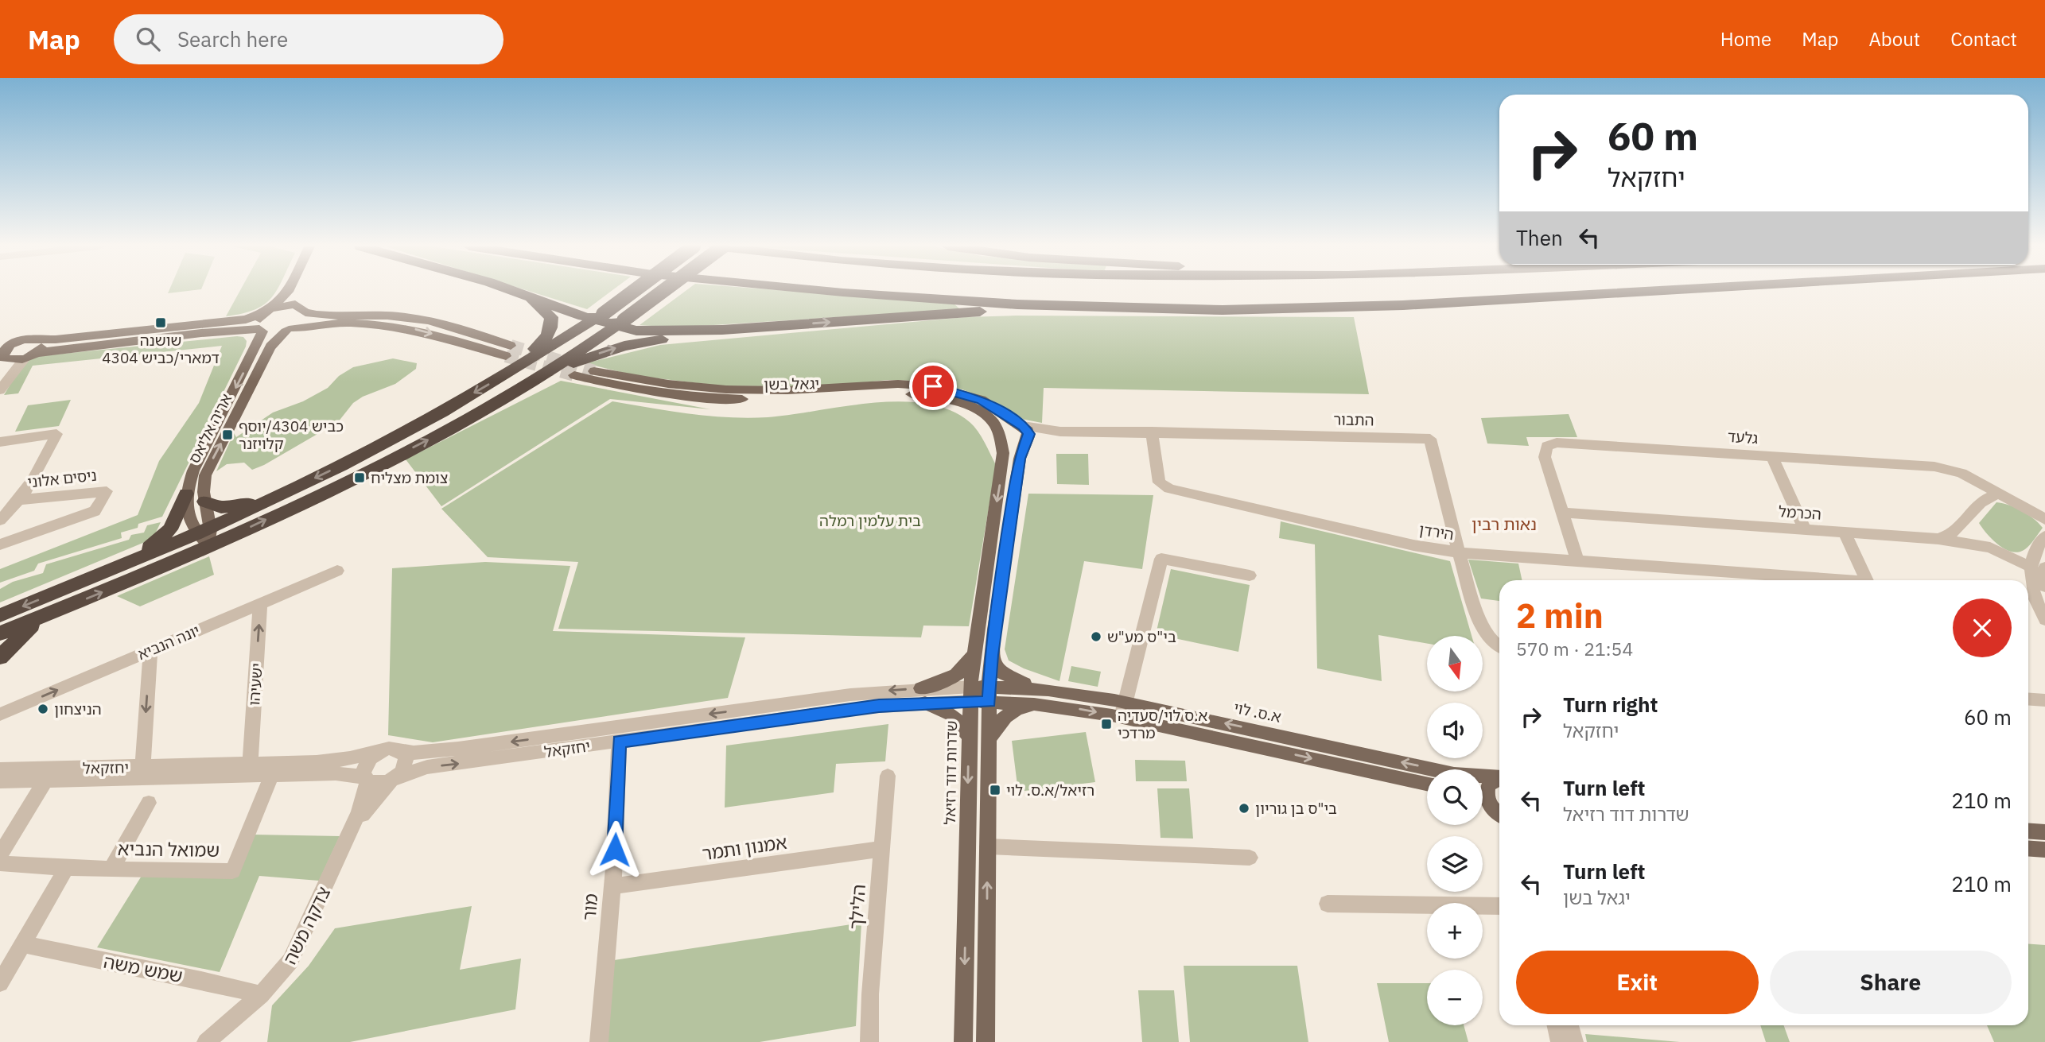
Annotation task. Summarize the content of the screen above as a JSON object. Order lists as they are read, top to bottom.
{
  "streets": {
    "main road": [
      "יגאל בשן",
      "אריה אליאס",
      "א.ס. לוי",
      "שדרות דוד רזיאל"
    ],
    "street": [
      "התבור",
      "גלעד",
      "ניסים אלוני",
      "הכרמל",
      "הירדן",
      "יונה הנביא",
      "ישעיהו",
      "יחזקאל",
      "אמנון ותמר",
      "שמואל הנביא",
      "מור",
      "הלילך",
      "צדקה משה",
      "שמש משה"
    ]
  },
  "crossings": [
    ["יגאל בשן", "התבור"],
    ["יגאל בשן", "שדרות דוד רזיאל"],
    ["התבור", "הירדן"],
    ["התבור", "שדרות דוד רזיאל"],
    ["גלעד", "הכרמל"],
    ["גלעד", "הירדן"],
    ["יונה הנביא", "ישעיהו"],
    ["ישעיהו", "יחזקאל"],
    ["א.ס. לוי", "יחזקאל"],
    ["א.ס. לוי", "שדרות דוד רזיאל"],
    ["יחזקאל", "שדרות דוד רזיאל"],
    ["יחזקאל", "שמואל הנביא"],
    ["יחזקאל", "מור"],
    ["יחזקאל", "צדקה משה"],
    ["אמנון ותמר", "מור"],
    ["אמנון ותמר", "הלילך"],
    ["צדקה משה", "שמש משה"]
  ],
  "one_way": ["יונה הנביא"],
  "districts": ["נאות רבין"],
  "parks": ["בית עלמין רמלה"],
  "places": {
    "transit": [
      "שושנה דמארי/כביש 4304",
      "כביש 4304/יוסף קלויזנר",
      "צומת מצליח",
      "א.ס לוי/סעדיה מרדכי",
      "רזיאל/א.ס. לוי"
    ],
    "other": ["בי\"ס מע\"ש", "הניצחון", "בי\"ס בן גוריון"]
  },
  "north": "bottom",
  "page": {
    "header": "Map",
    "search": "Search here",
    "nav": [
      "Home",
      "Map",
      "About",
      "Contact"
    ],
    "turn": ["60 m", "יחזקאל"],
    "then": "Then",
    "heading": ["2 min", "570 m · 21:54"],
    "map_buttons": ["+", "−"],
    "list": [
      {
        "name": "Turn right",
        "note": "יחזקאל",
        "value": "60 m"
      },
      {
        "name": "Turn left",
        "note": "שדרות דוד רזיאל",
        "value": "210 m"
      },
      {
        "name": "Turn left",
        "note": "יגאל בשן",
        "value": "210 m"
      }
    ],
    "buttons": ["Exit", "Share"]
  }
}
